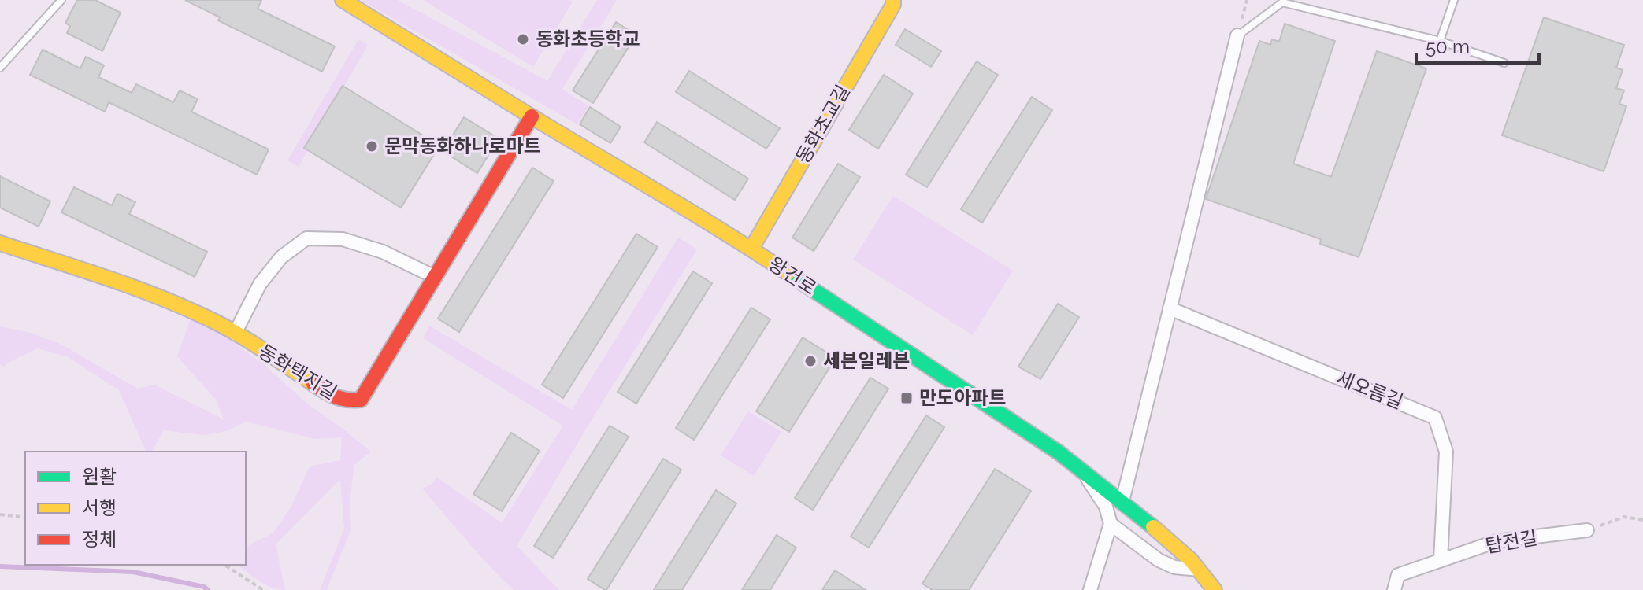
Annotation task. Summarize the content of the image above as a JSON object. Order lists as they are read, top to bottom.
{
  "streets": {
    "street": [
      "동화초교길",
      "왕건로",
      "동화택지길",
      "세오름길",
      "탑전길"
    ]
  },
  "crossings": [
    ["동화초교길", "왕건로"],
    ["왕건로", "동화택지길"],
    ["세오름길", "탑전길"]
  ],
  "places": {
    "other": ["동화초등학교", "문막동화하나로마트", "세븐일레븐"],
    "transit": ["만도아파트"]
  },
  "legend": ["원활", "서행", "정체"],
  "scale_bar": "50 m"
}
